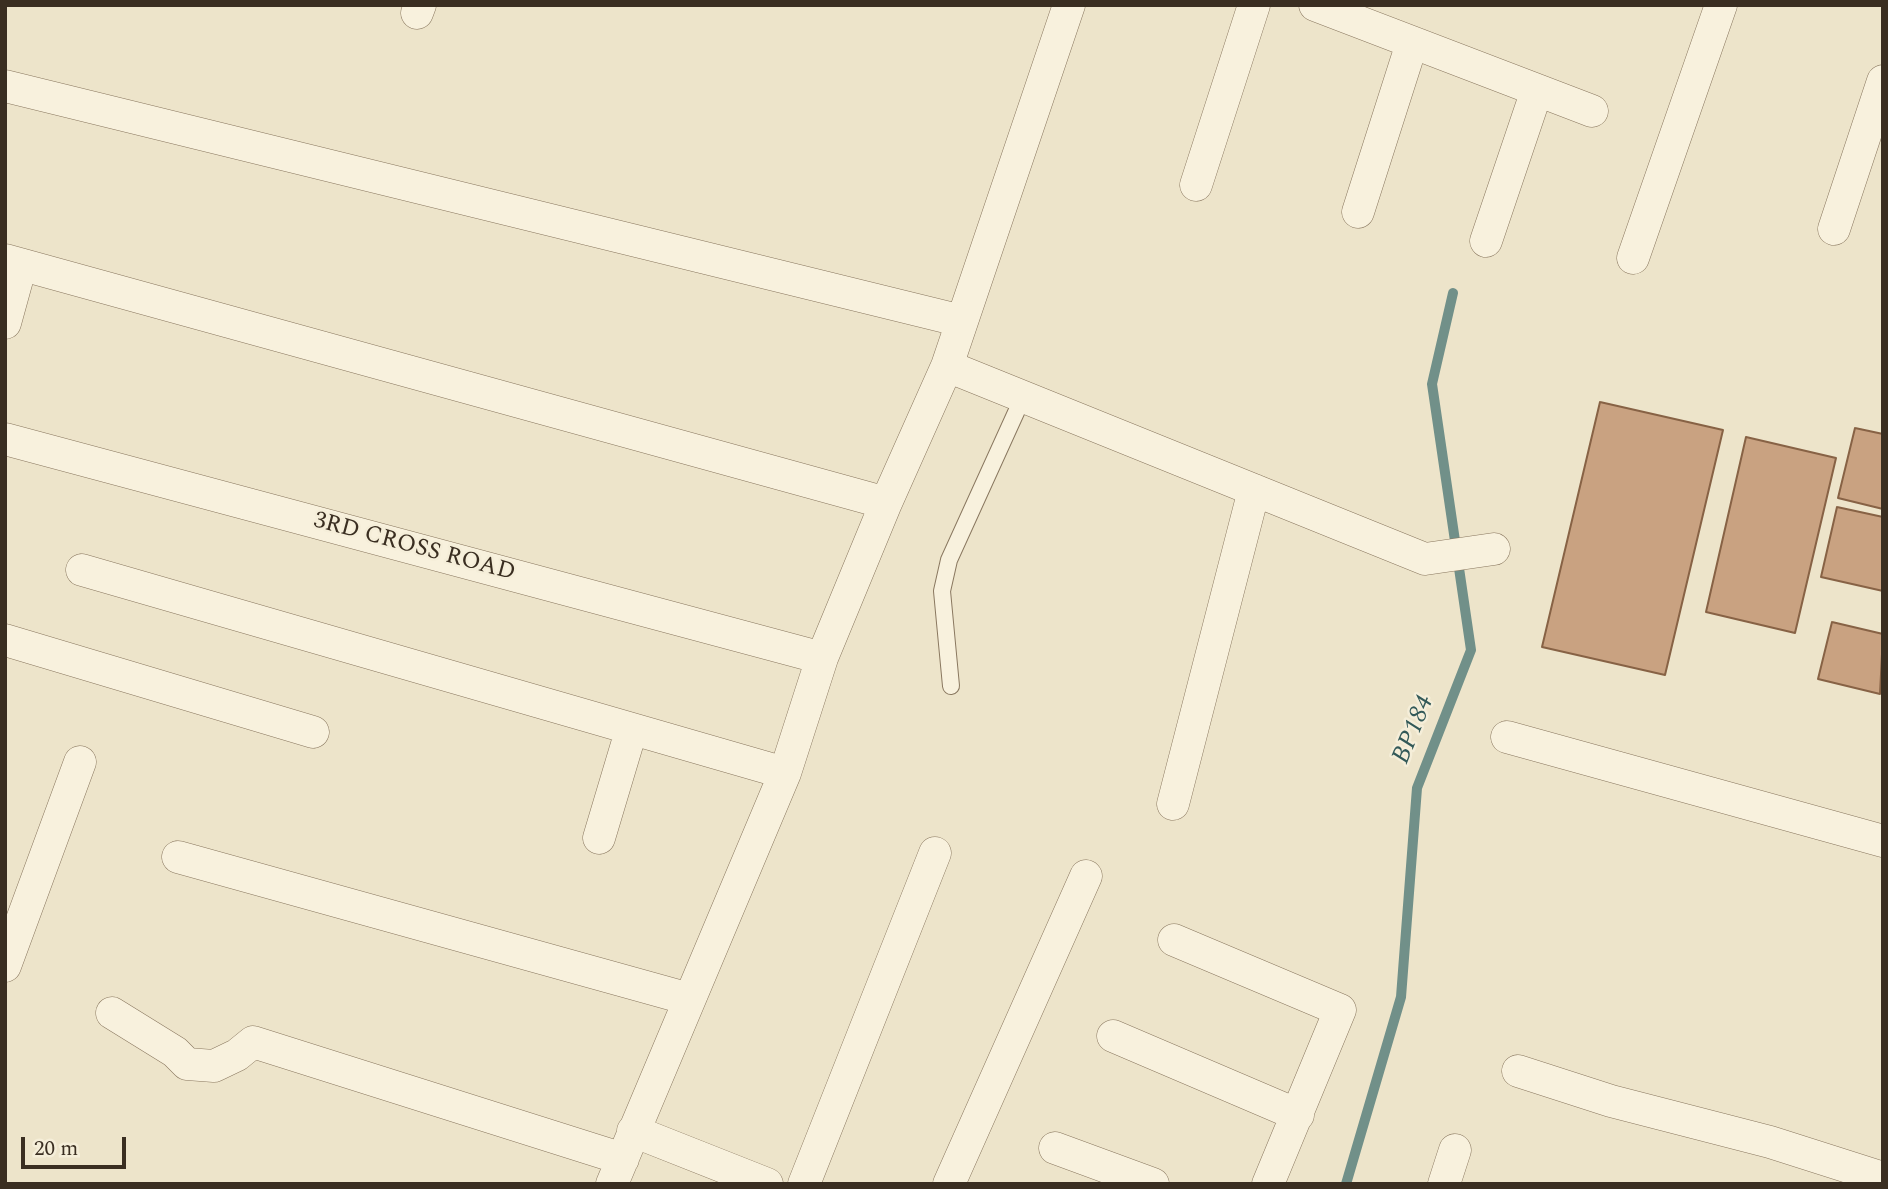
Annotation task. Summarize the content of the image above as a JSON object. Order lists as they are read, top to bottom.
{
  "streets": {
    "street": ["3RD CROSS ROAD"]
  },
  "water": ["BP184"],
  "scale_bar": "20 m"
}
